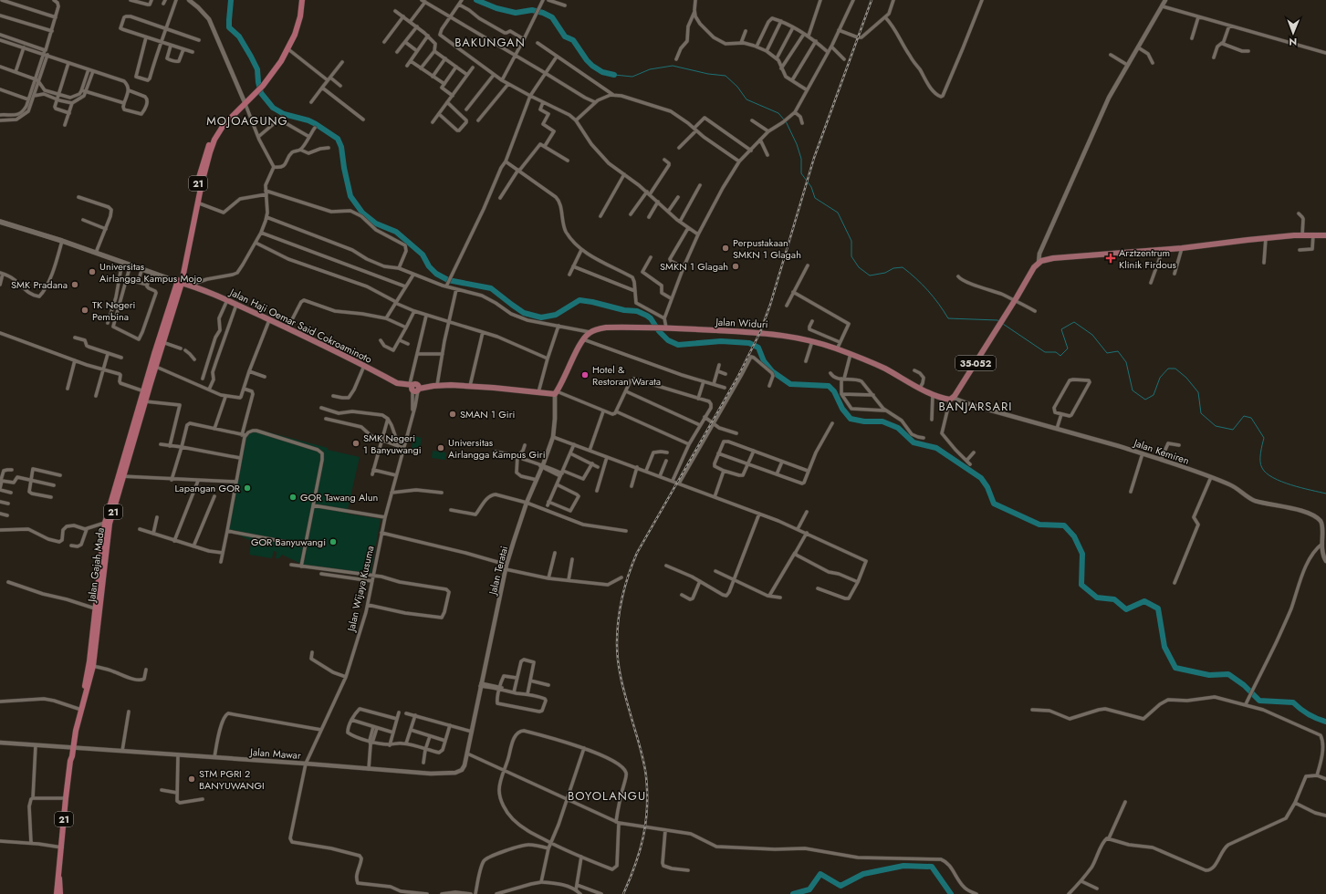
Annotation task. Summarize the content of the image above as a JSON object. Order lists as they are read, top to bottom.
{
  "streets": {
    "highway": ["21", "Jalan Gajah Mada"],
    "main road": ["Jalan Widuri", "Jalan Haji Oemar Said Cokroaminoto", "35-052"],
    "street": [
      "Jalan Kemiren",
      "Jalan Teratai",
      "Jalan Wijaya Kusuma",
      "Jalan Mawar"
    ]
  },
  "crossings": [
    ["21", "Jalan Haji Oemar Said Cokroaminoto"],
    ["21", "Jalan Gajah Mada"],
    ["21", "Jalan Mawar"],
    ["Jalan Widuri", "35-052"],
    ["Jalan Widuri", "Jalan Kemiren"],
    ["Jalan Haji Oemar Said Cokroaminoto", "Jalan Gajah Mada"],
    ["Jalan Haji Oemar Said Cokroaminoto", "Jalan Teratai"],
    ["Jalan Haji Oemar Said Cokroaminoto", "Jalan Wijaya Kusuma"],
    ["35-052", "Jalan Kemiren"],
    ["Jalan Gajah Mada", "Jalan Mawar"],
    ["Jalan Teratai", "Jalan Mawar"],
    ["Jalan Wijaya Kusuma", "Jalan Mawar"]
  ],
  "districts": [
    "BAKUNGAN",
    "MOJOAGUNG",
    "BANJARSARI",
    "BOYOLANGU"
  ],
  "places": {
    "other": [
      "Perpustakaan SMKN 1 Glagah",
      "SMKN 1 Glagah",
      "Universitas Airlangga Kampus Mojo",
      "SMK Pradana",
      "TK Negeri Pembina",
      "Hotel & Restoran Warata",
      "SMAN 1 Giri",
      "SMK Negeri 1 Banyuwangi",
      "Universitas Airlangga Kampus Giri",
      "Lapangan GOR",
      "GOR Tawang Alun",
      "GOR Banyuwangi",
      "STM PGRI 2 BANYUWANGI"
    ],
    "health": ["Arztzentrum Klinik Firdous"]
  },
  "north": "bottom"
}
